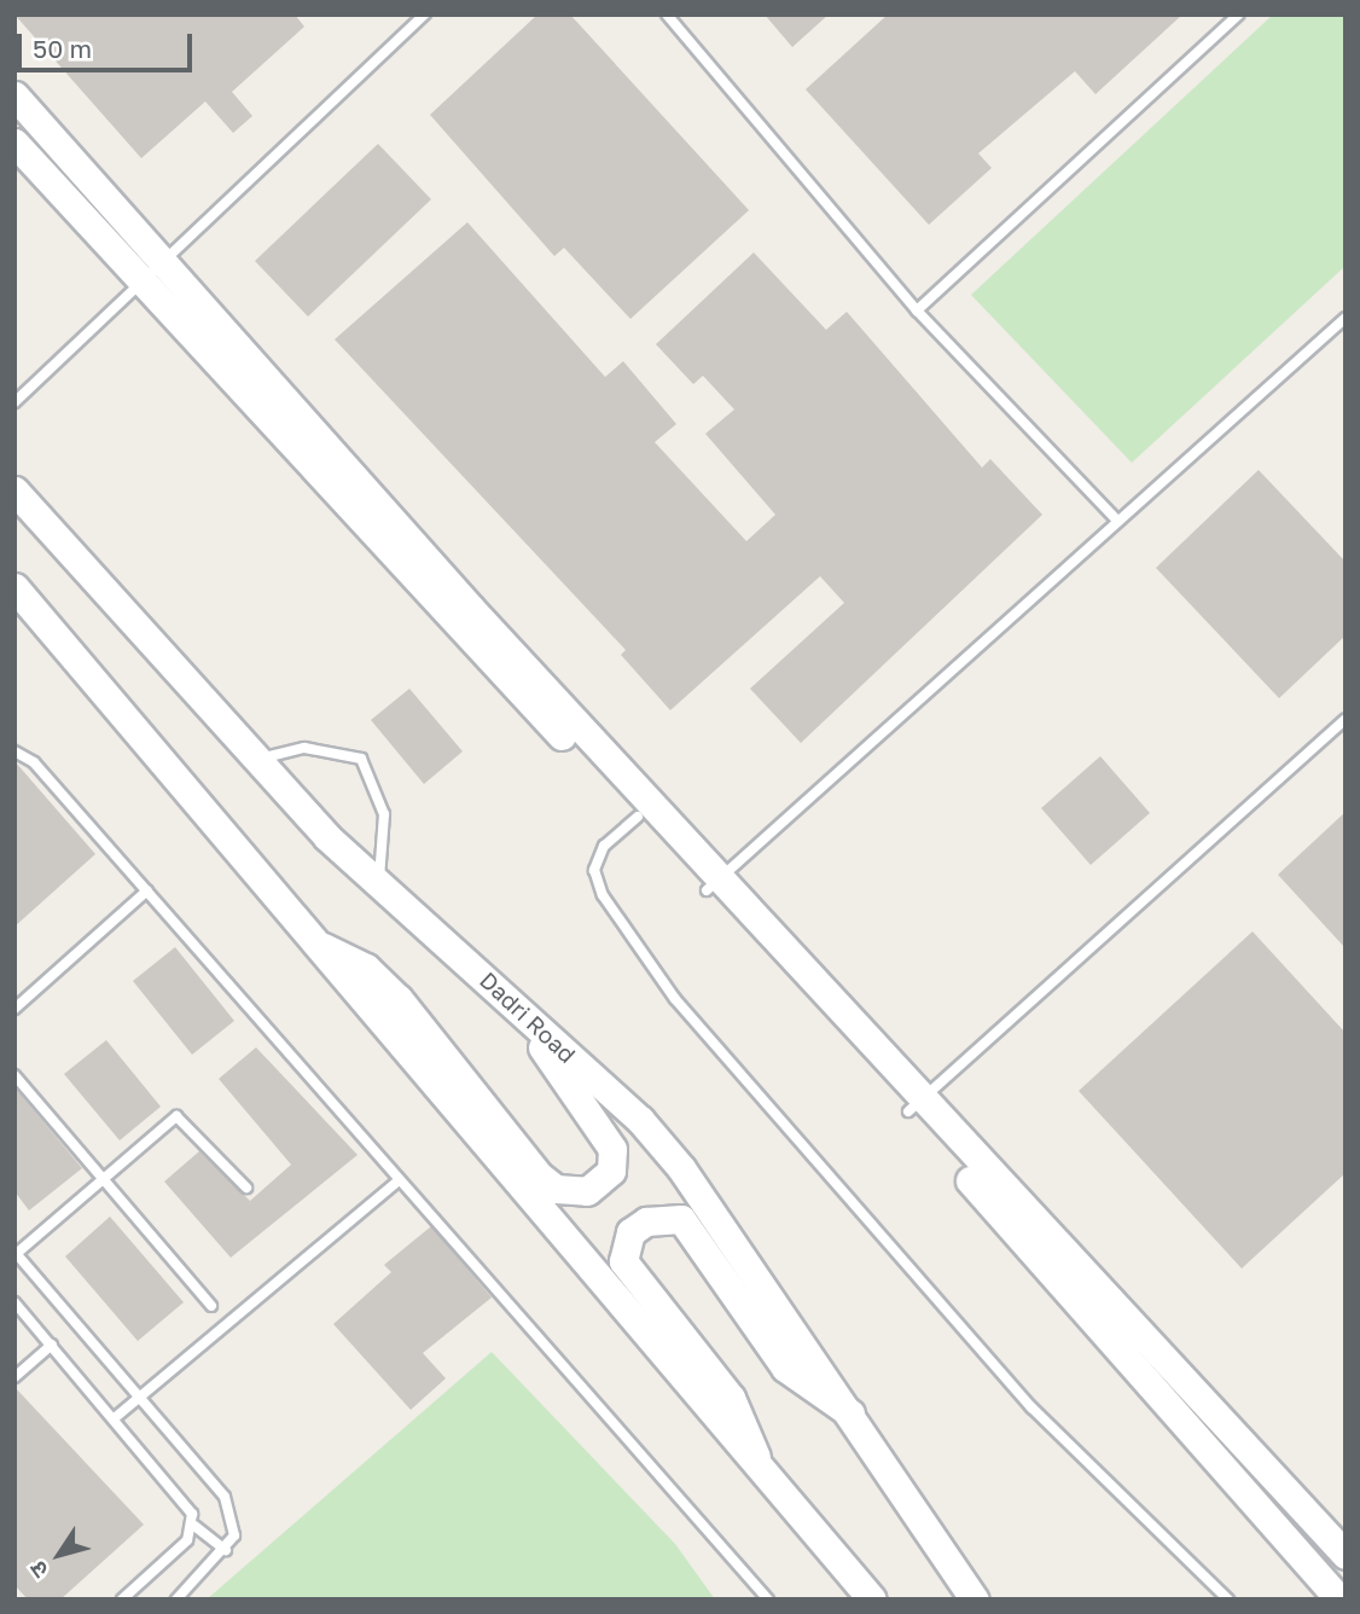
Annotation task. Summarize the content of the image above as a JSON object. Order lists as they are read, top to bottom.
{
  "streets": {
    "main road": ["Dadri Road"]
  },
  "scale_bar": "50 m",
  "north": "bottom left"
}
